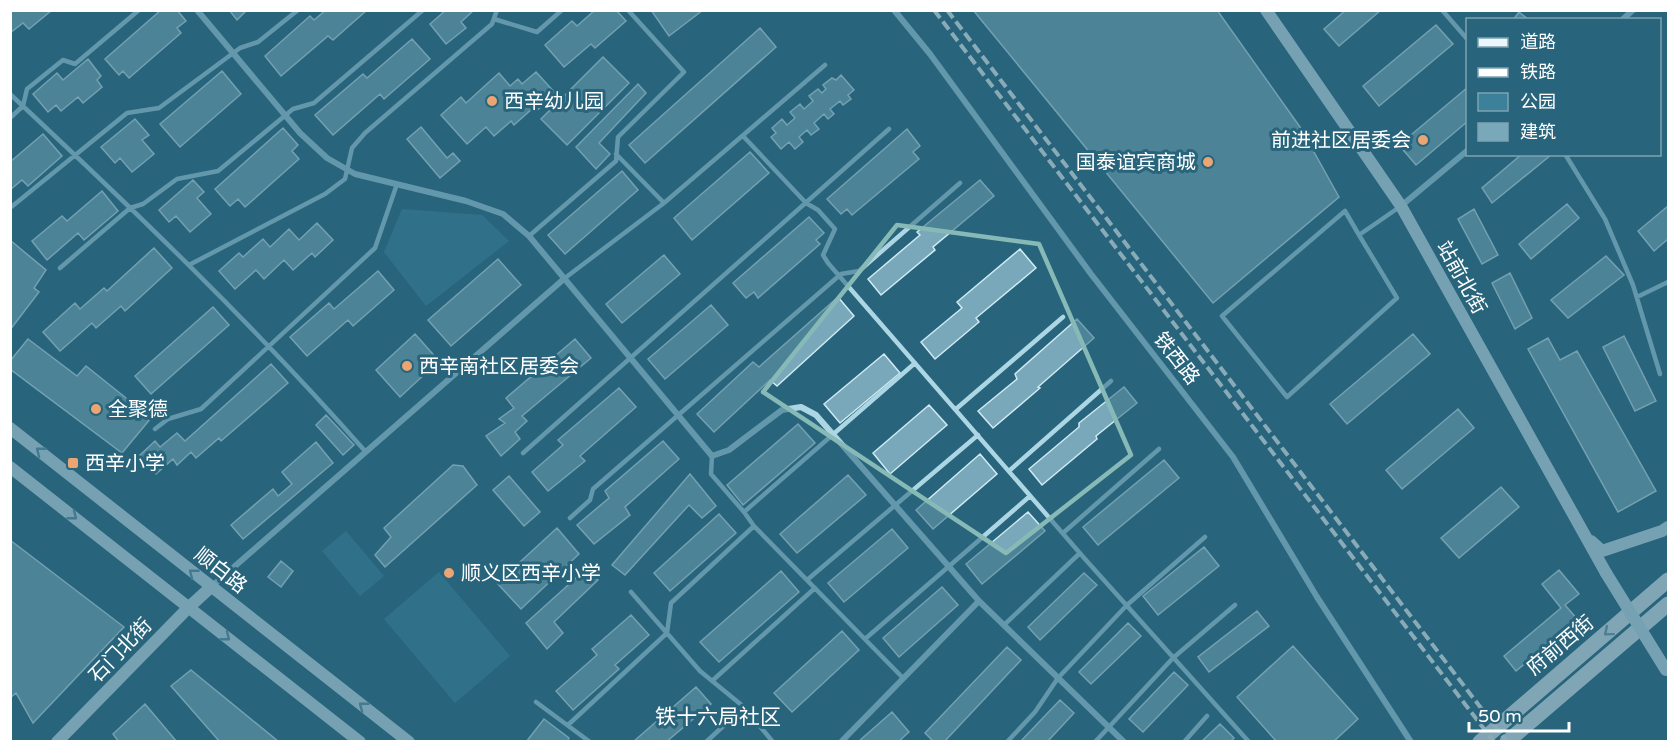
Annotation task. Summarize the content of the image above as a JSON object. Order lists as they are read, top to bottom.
{
  "streets": {
    "main road": [
      "站前北街",
      "顺白路",
      "府前西街",
      "石门北街"
    ],
    "street": ["铁西路"]
  },
  "crossings": [
    ["顺白路", "石门北街"]
  ],
  "districts": ["铁十六局社区"],
  "places": {
    "other": [
      "西辛幼儿园",
      "前进社区居委会",
      "国泰谊宾商城",
      "西辛南社区居委会",
      "全聚德",
      "顺义区西辛小学"
    ],
    "transit": ["西辛小学"]
  },
  "legend": [
    "道路",
    "铁路",
    "公园",
    "建筑"
  ],
  "scale_bar": "50 m"
}
